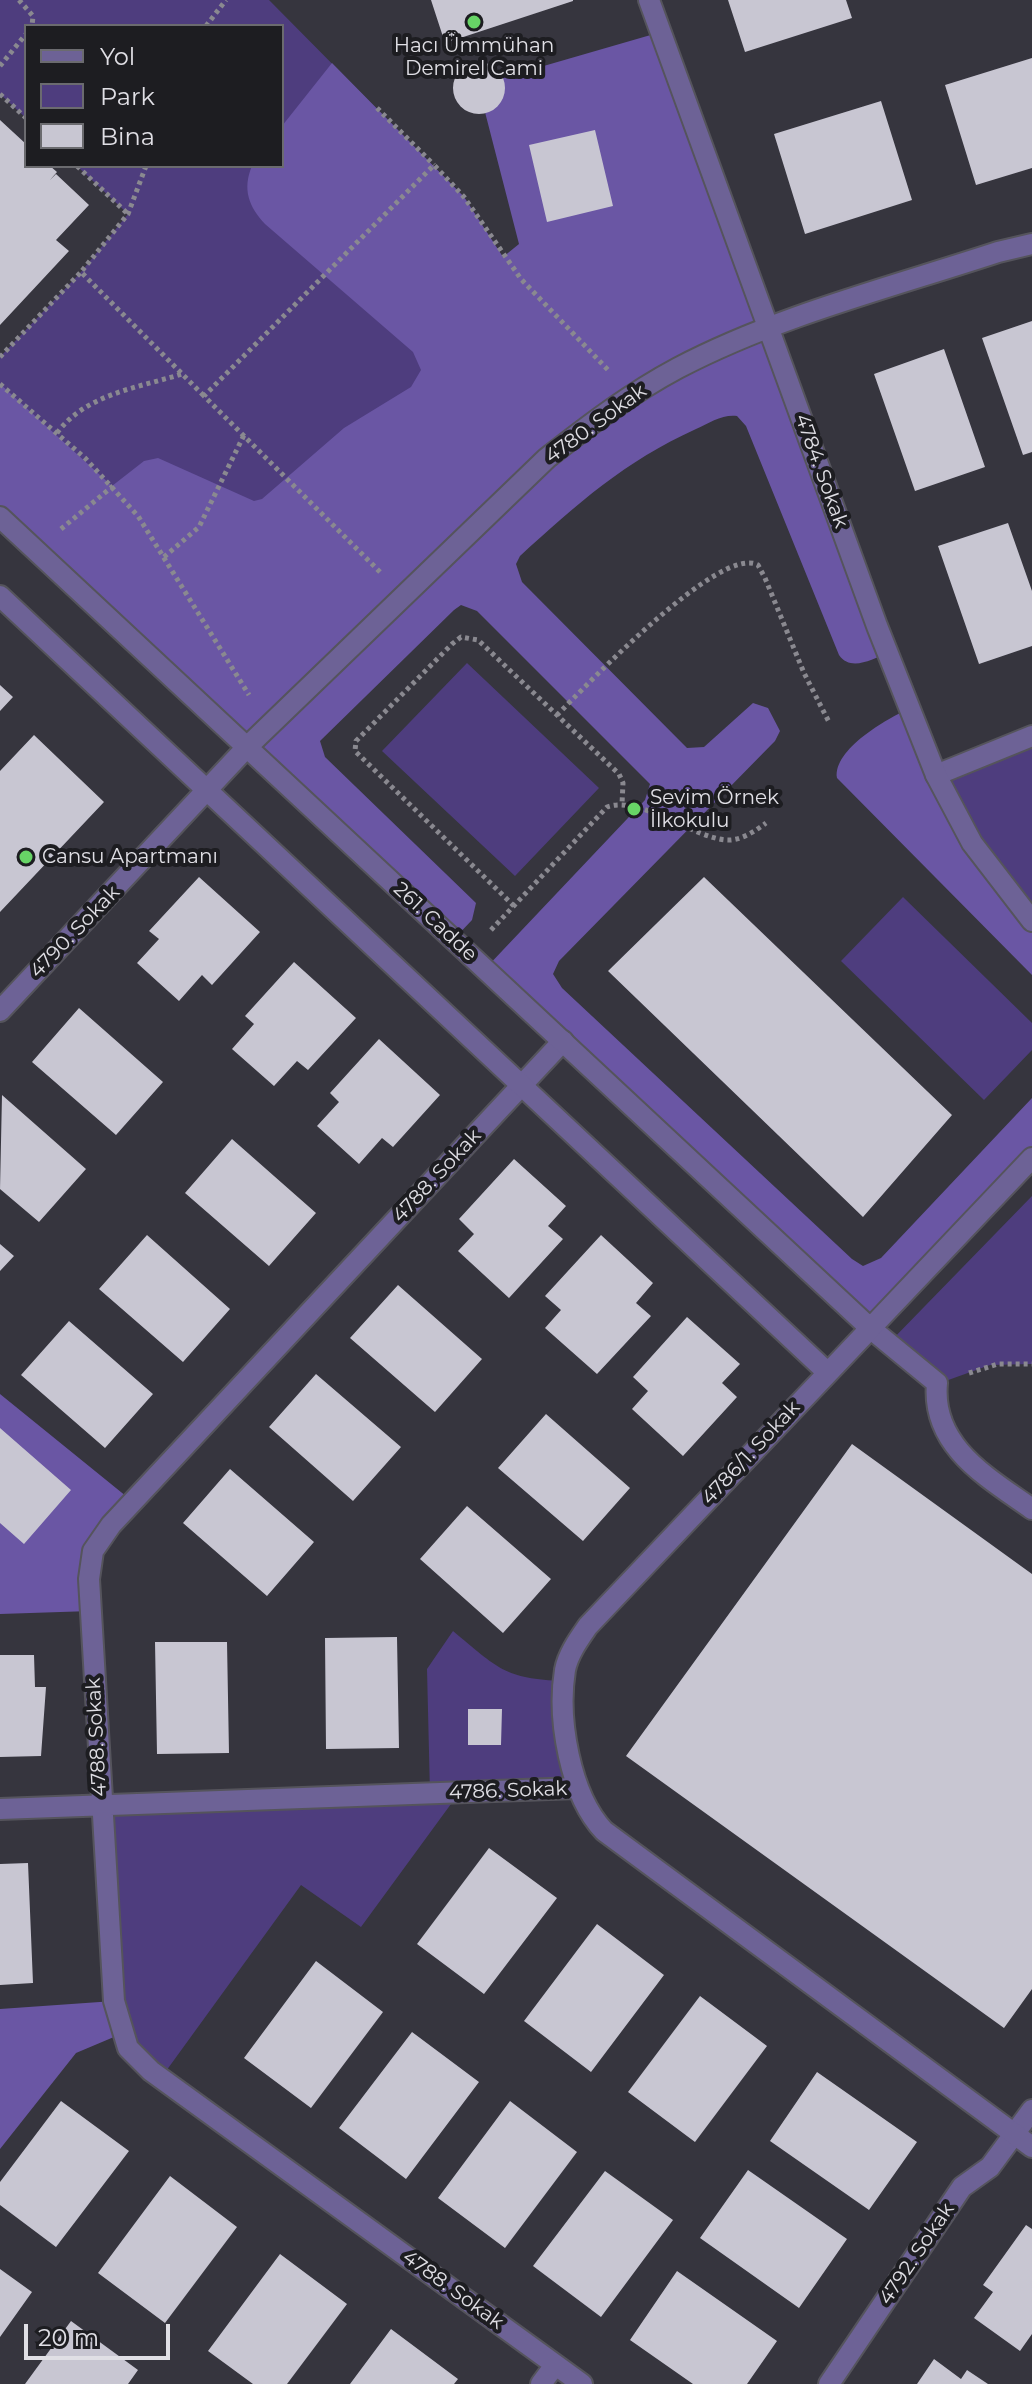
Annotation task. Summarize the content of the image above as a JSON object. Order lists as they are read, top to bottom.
{
  "streets": {
    "street": [
      "4780. Sokak",
      "4784. Sokak",
      "261. Cadde",
      "4790. Sokak",
      "4788. Sokak",
      "4786/1. Sokak",
      "4786. Sokak",
      "4792. Sokak"
    ]
  },
  "crossings": [
    ["4780. Sokak", "4784. Sokak"],
    ["4780. Sokak", "261. Cadde"],
    ["4780. Sokak", "4790. Sokak"],
    ["261. Cadde", "4790. Sokak"],
    ["261. Cadde", "4788. Sokak"],
    ["261. Cadde", "4786/1. Sokak"],
    ["4788. Sokak", "4786. Sokak"],
    ["4786/1. Sokak", "4786. Sokak"],
    ["4786. Sokak", "4792. Sokak"]
  ],
  "places": ["Hacı Ümmühan Demirel Cami", "Sevim Örnek İlkokulu", "Cansu Apartmanı"],
  "legend": ["Yol", "Park", "Bina"],
  "scale_bar": "20 m"
}
